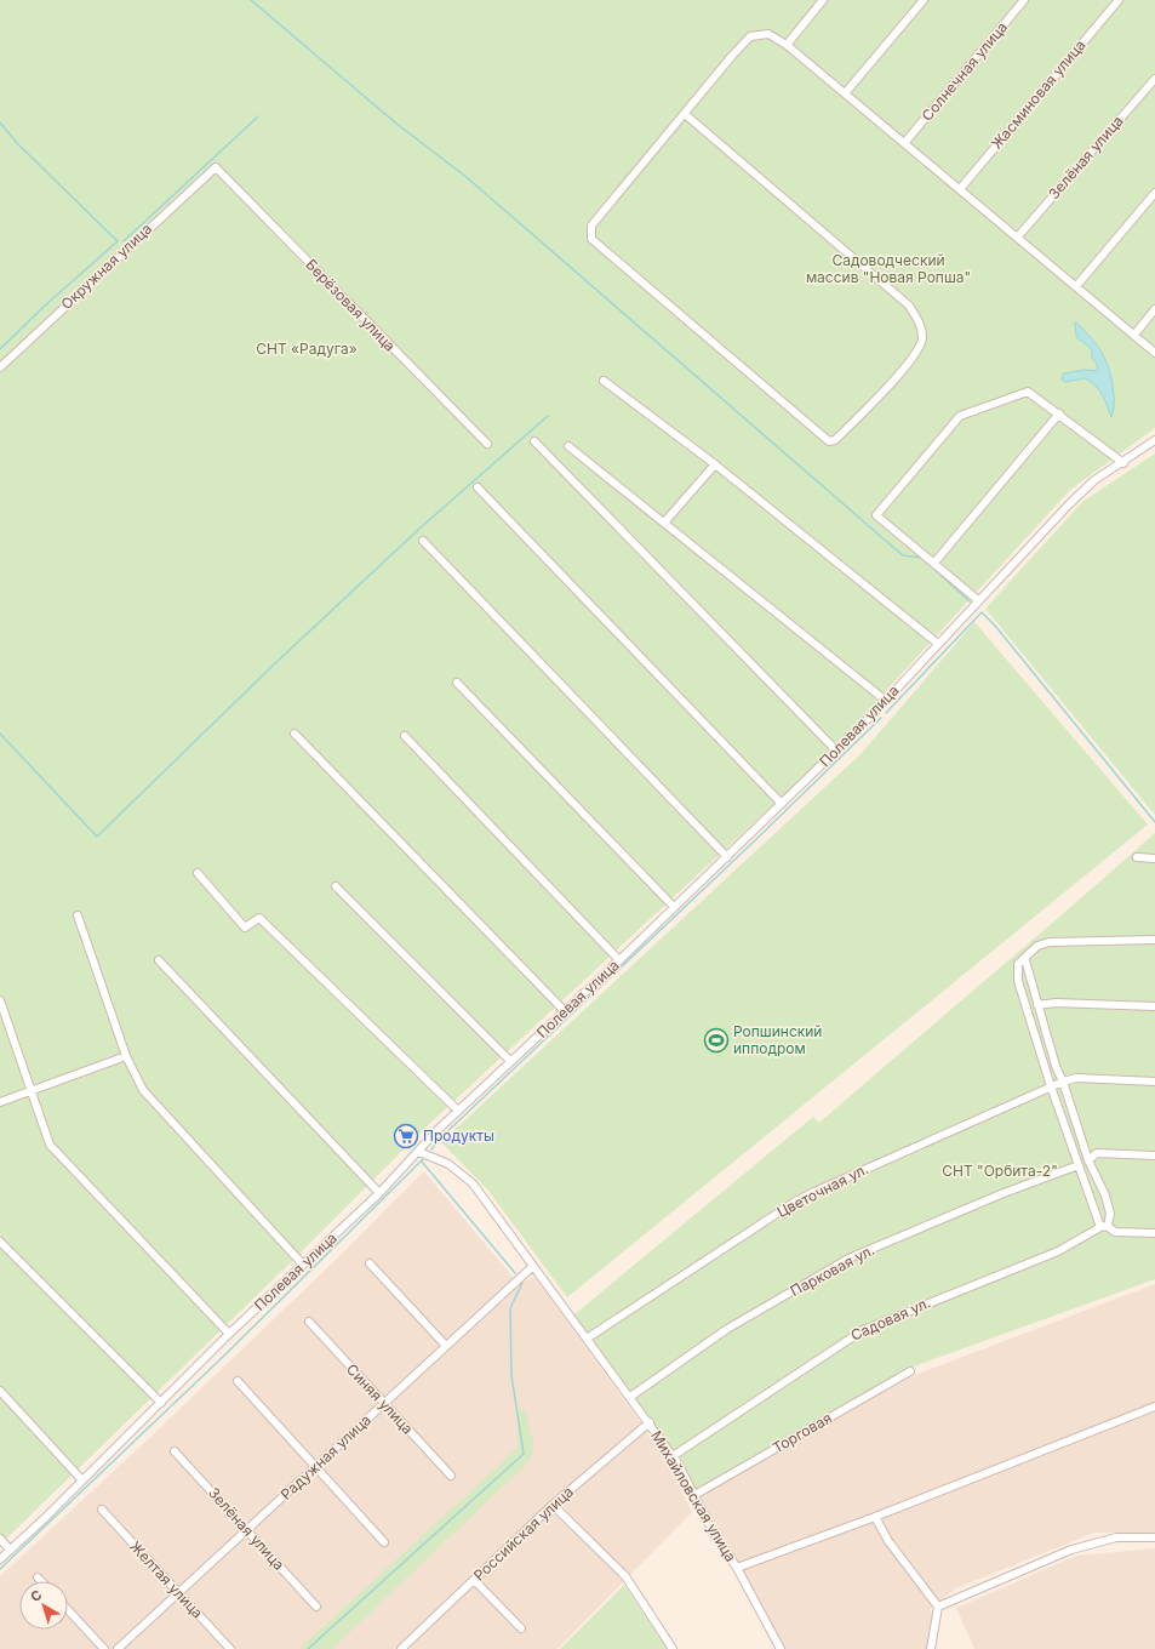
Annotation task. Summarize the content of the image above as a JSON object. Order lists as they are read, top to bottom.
{
  "streets": {
    "street": [
      "Солнечная улица",
      "Жасминовая улица",
      "Зелёная улица",
      "Окружная улица",
      "Берёзовая улица",
      "Полевая улица",
      "Цветочная ул.",
      "Парковая ул.",
      "Садовая ул.",
      "Синяя улица",
      "Торговая",
      "Радужная улица",
      "Михайловская улица",
      "Российская улица",
      "Желтая улица"
    ]
  },
  "crossings": [
    ["Зелёная улица", "Радужная улица"],
    ["Окружная улица", "Берёзовая улица"],
    ["Полевая улица", "Михайловская улица"],
    ["Цветочная ул.", "Михайловская улица"],
    ["Парковая ул.", "Михайловская улица"],
    ["Садовая ул.", "Михайловская улица"],
    ["Синяя улица", "Радужная улица"],
    ["Торговая", "Михайловская улица"],
    ["Радужная улица", "Михайловская улица"],
    ["Радужная улица", "Желтая улица"],
    ["Михайловская улица", "Российская улица"]
  ],
  "parks": ["Садоводческий массив \"Новая Ропша\"", "СНТ «Радуга»", "СНТ \"Орбита-2\""],
  "places": {
    "sports": ["Ропшинский ипподром"],
    "supermarket": ["Продукты"]
  },
  "north": "top left"
}
